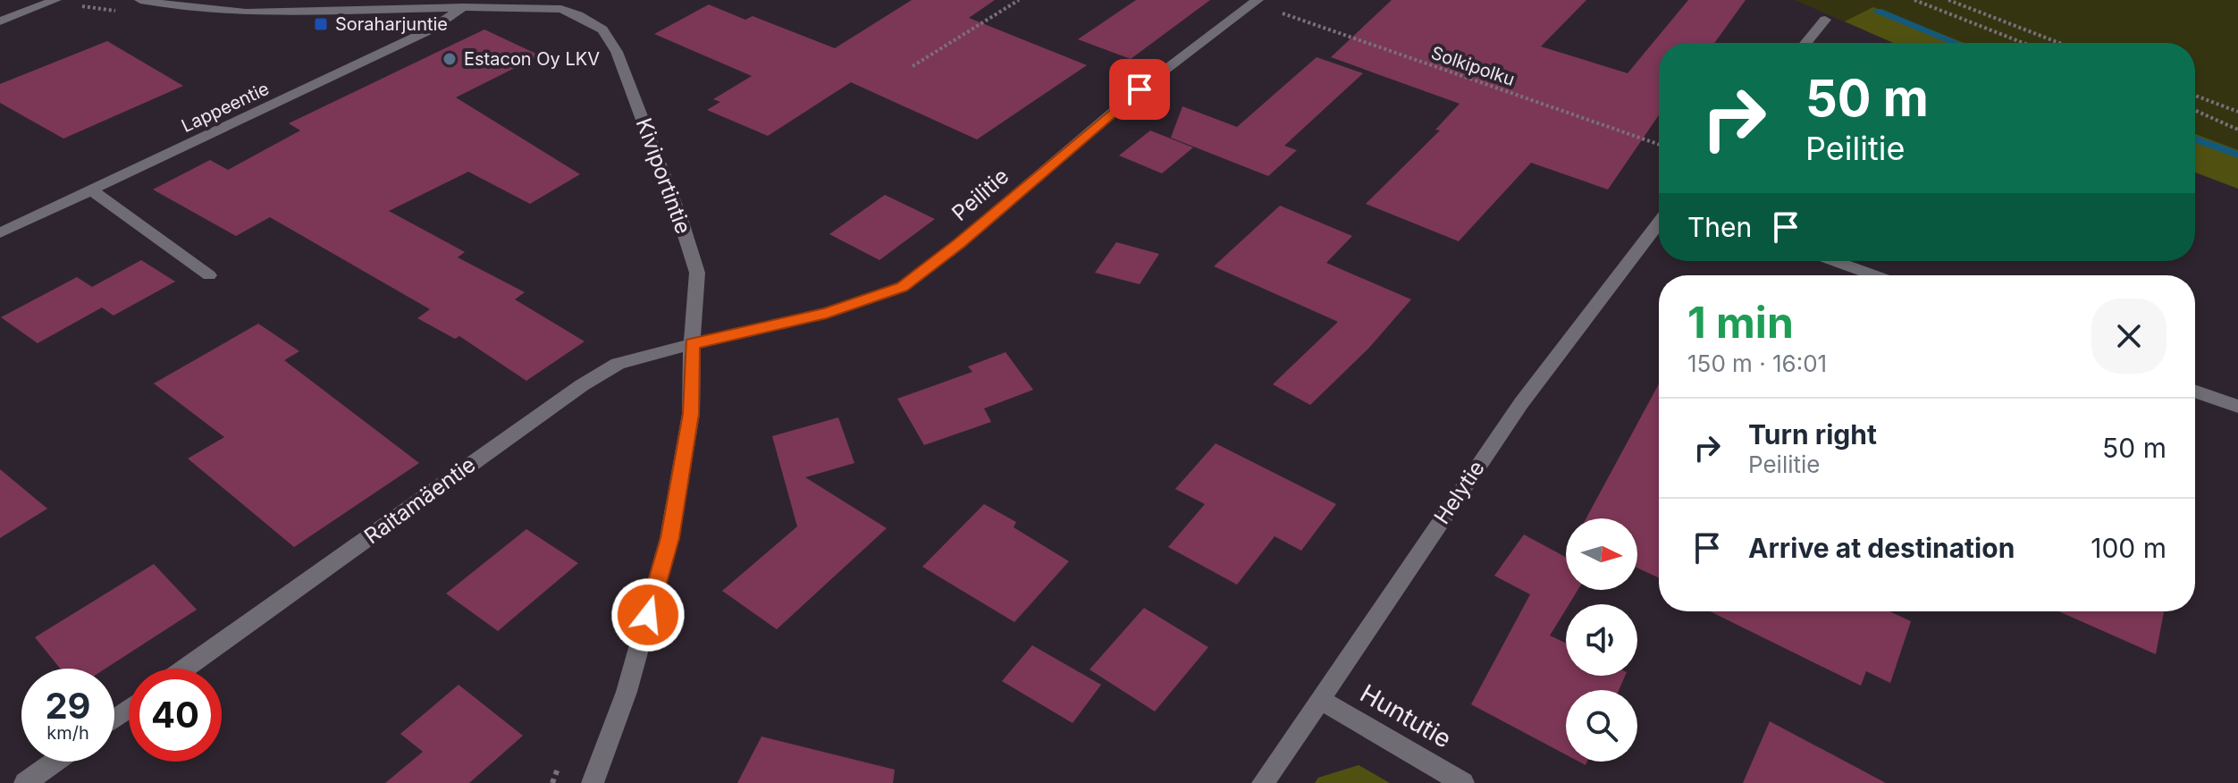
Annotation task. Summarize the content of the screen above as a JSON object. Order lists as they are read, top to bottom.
{
  "streets": {
    "street": [
      "Lappeentie",
      "Kiviportintie",
      "Peilitie",
      "Helytie",
      "Raitamäentie",
      "Huntutie"
    ],
    "path": ["Solkipolku"]
  },
  "crossings": [
    ["Lappeentie", "Kiviportintie"],
    ["Kiviportintie", "Peilitie"],
    ["Kiviportintie", "Raitamäentie"],
    ["Peilitie", "Raitamäentie"],
    ["Helytie", "Huntutie"]
  ],
  "places": {
    "transit": ["Soraharjuntie"],
    "other": ["Estacon Oy LKV"]
  },
  "north": "right",
  "page": {
    "turn": ["50 m", "Peilitie"],
    "then": "Then",
    "heading": ["1 min", "150 m · 16:01"],
    "list": [
      {
        "name": "Turn right",
        "note": "Peilitie",
        "value": "50 m"
      },
      {
        "name": "Arrive at destination",
        "value": "100 m"
      }
    ],
    "speed": "29 km/h",
    "limit": "40"
  }
}
